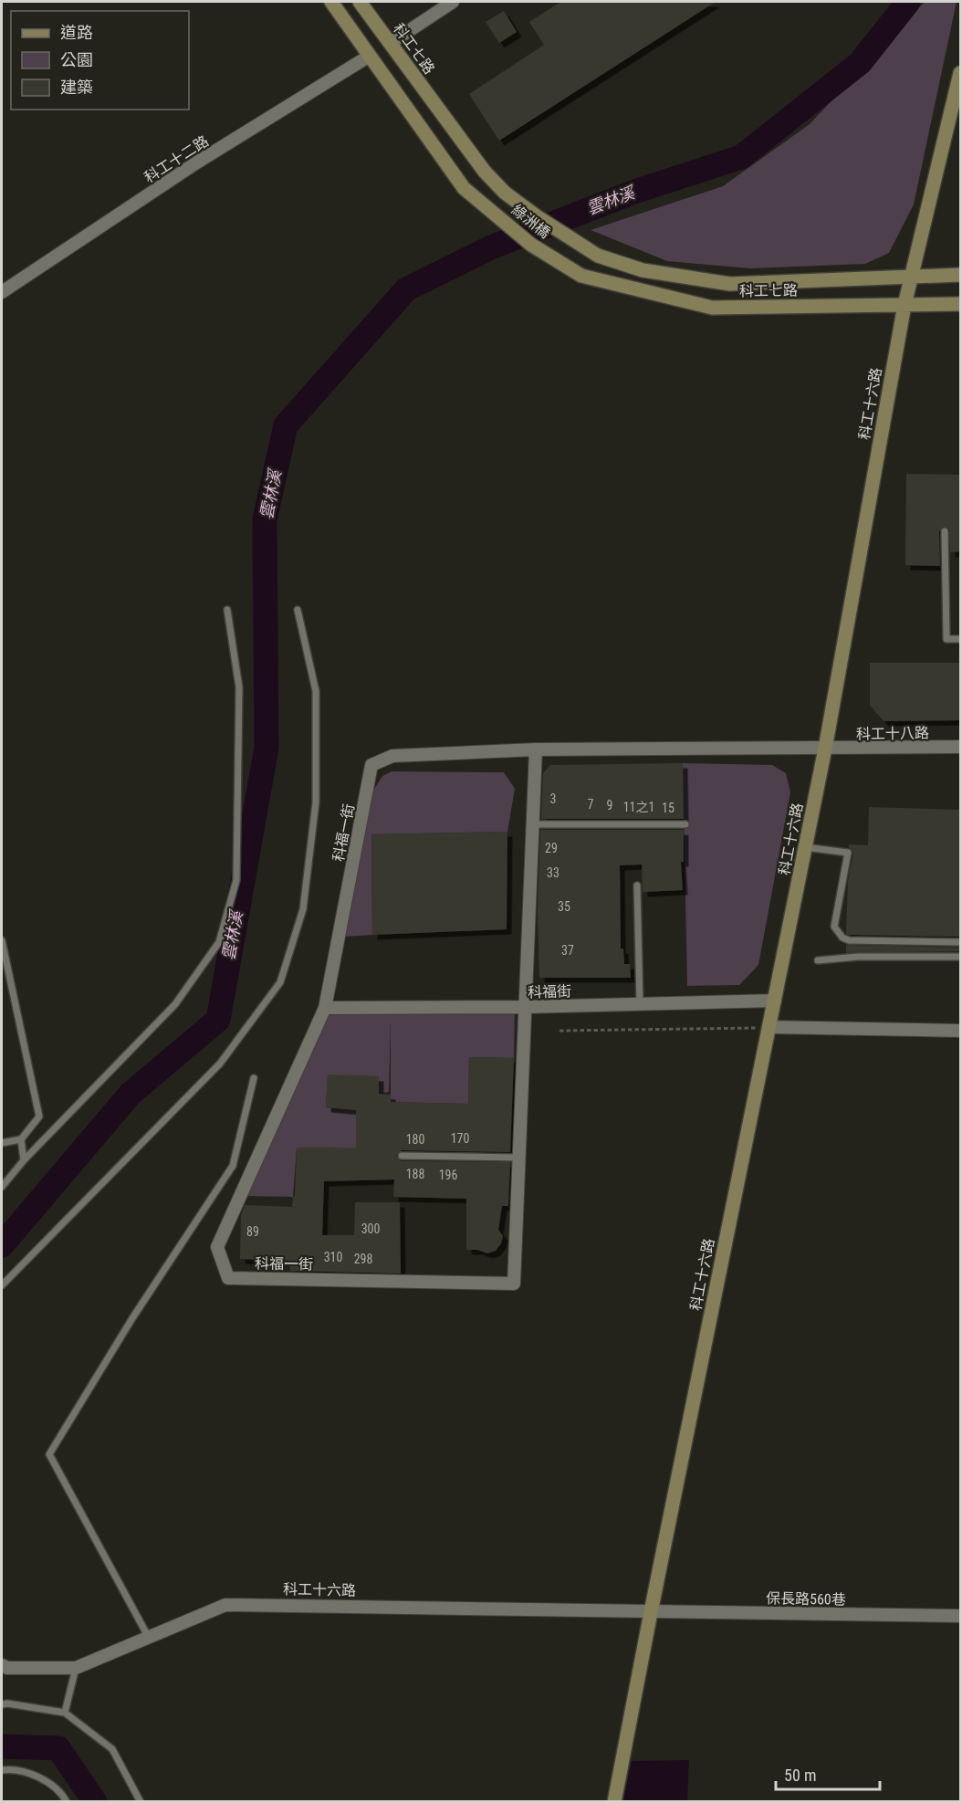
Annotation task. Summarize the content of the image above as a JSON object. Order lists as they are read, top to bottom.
{
  "streets": {
    "street": [
      "科工七路",
      "科工十二路",
      "綠洲橋",
      "科工十六路",
      "科工十八路",
      "科福一街",
      "科福街",
      "保長路560巷"
    ]
  },
  "crossings": [
    ["科工七路", "綠洲橋"],
    ["科工七路", "科工十六路"],
    ["科工十二路", "綠洲橋"],
    ["科工十六路", "科工十八路"],
    ["科工十六路", "科福一街"],
    ["科工十六路", "科福街"],
    ["科工十六路", "保長路560巷"],
    ["科工十八路", "科福一街"],
    ["科福一街", "科福街"]
  ],
  "water": ["雲林溪"],
  "house_numbers": [
    "3",
    "7",
    "9",
    "11之1",
    "15",
    "29",
    "33",
    "35",
    "37",
    "170",
    "180",
    "188",
    "196",
    "300",
    "89",
    "310",
    "298"
  ],
  "legend": ["道路", "公園", "建築"],
  "scale_bar": "50 m"
}
